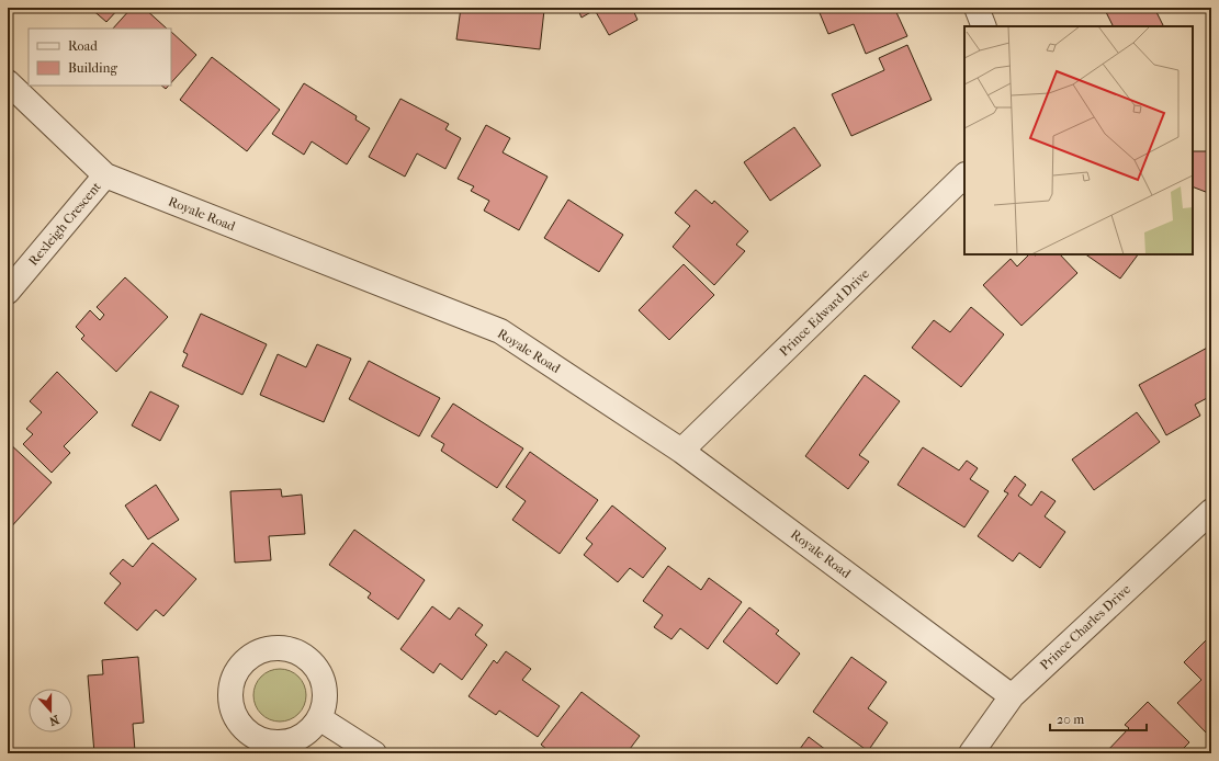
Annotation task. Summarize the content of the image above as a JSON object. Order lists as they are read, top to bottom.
{
  "streets": {
    "street": [
      "Royale Road",
      "Rexleigh Crescent",
      "Prince Edward Drive",
      "Prince Charles Drive"
    ]
  },
  "crossings": [
    ["Royale Road", "Rexleigh Crescent"],
    ["Royale Road", "Prince Edward Drive"],
    ["Royale Road", "Prince Charles Drive"]
  ],
  "legend": ["Road", "Building"],
  "scale_bar": "20 m",
  "north": "bottom"
}
